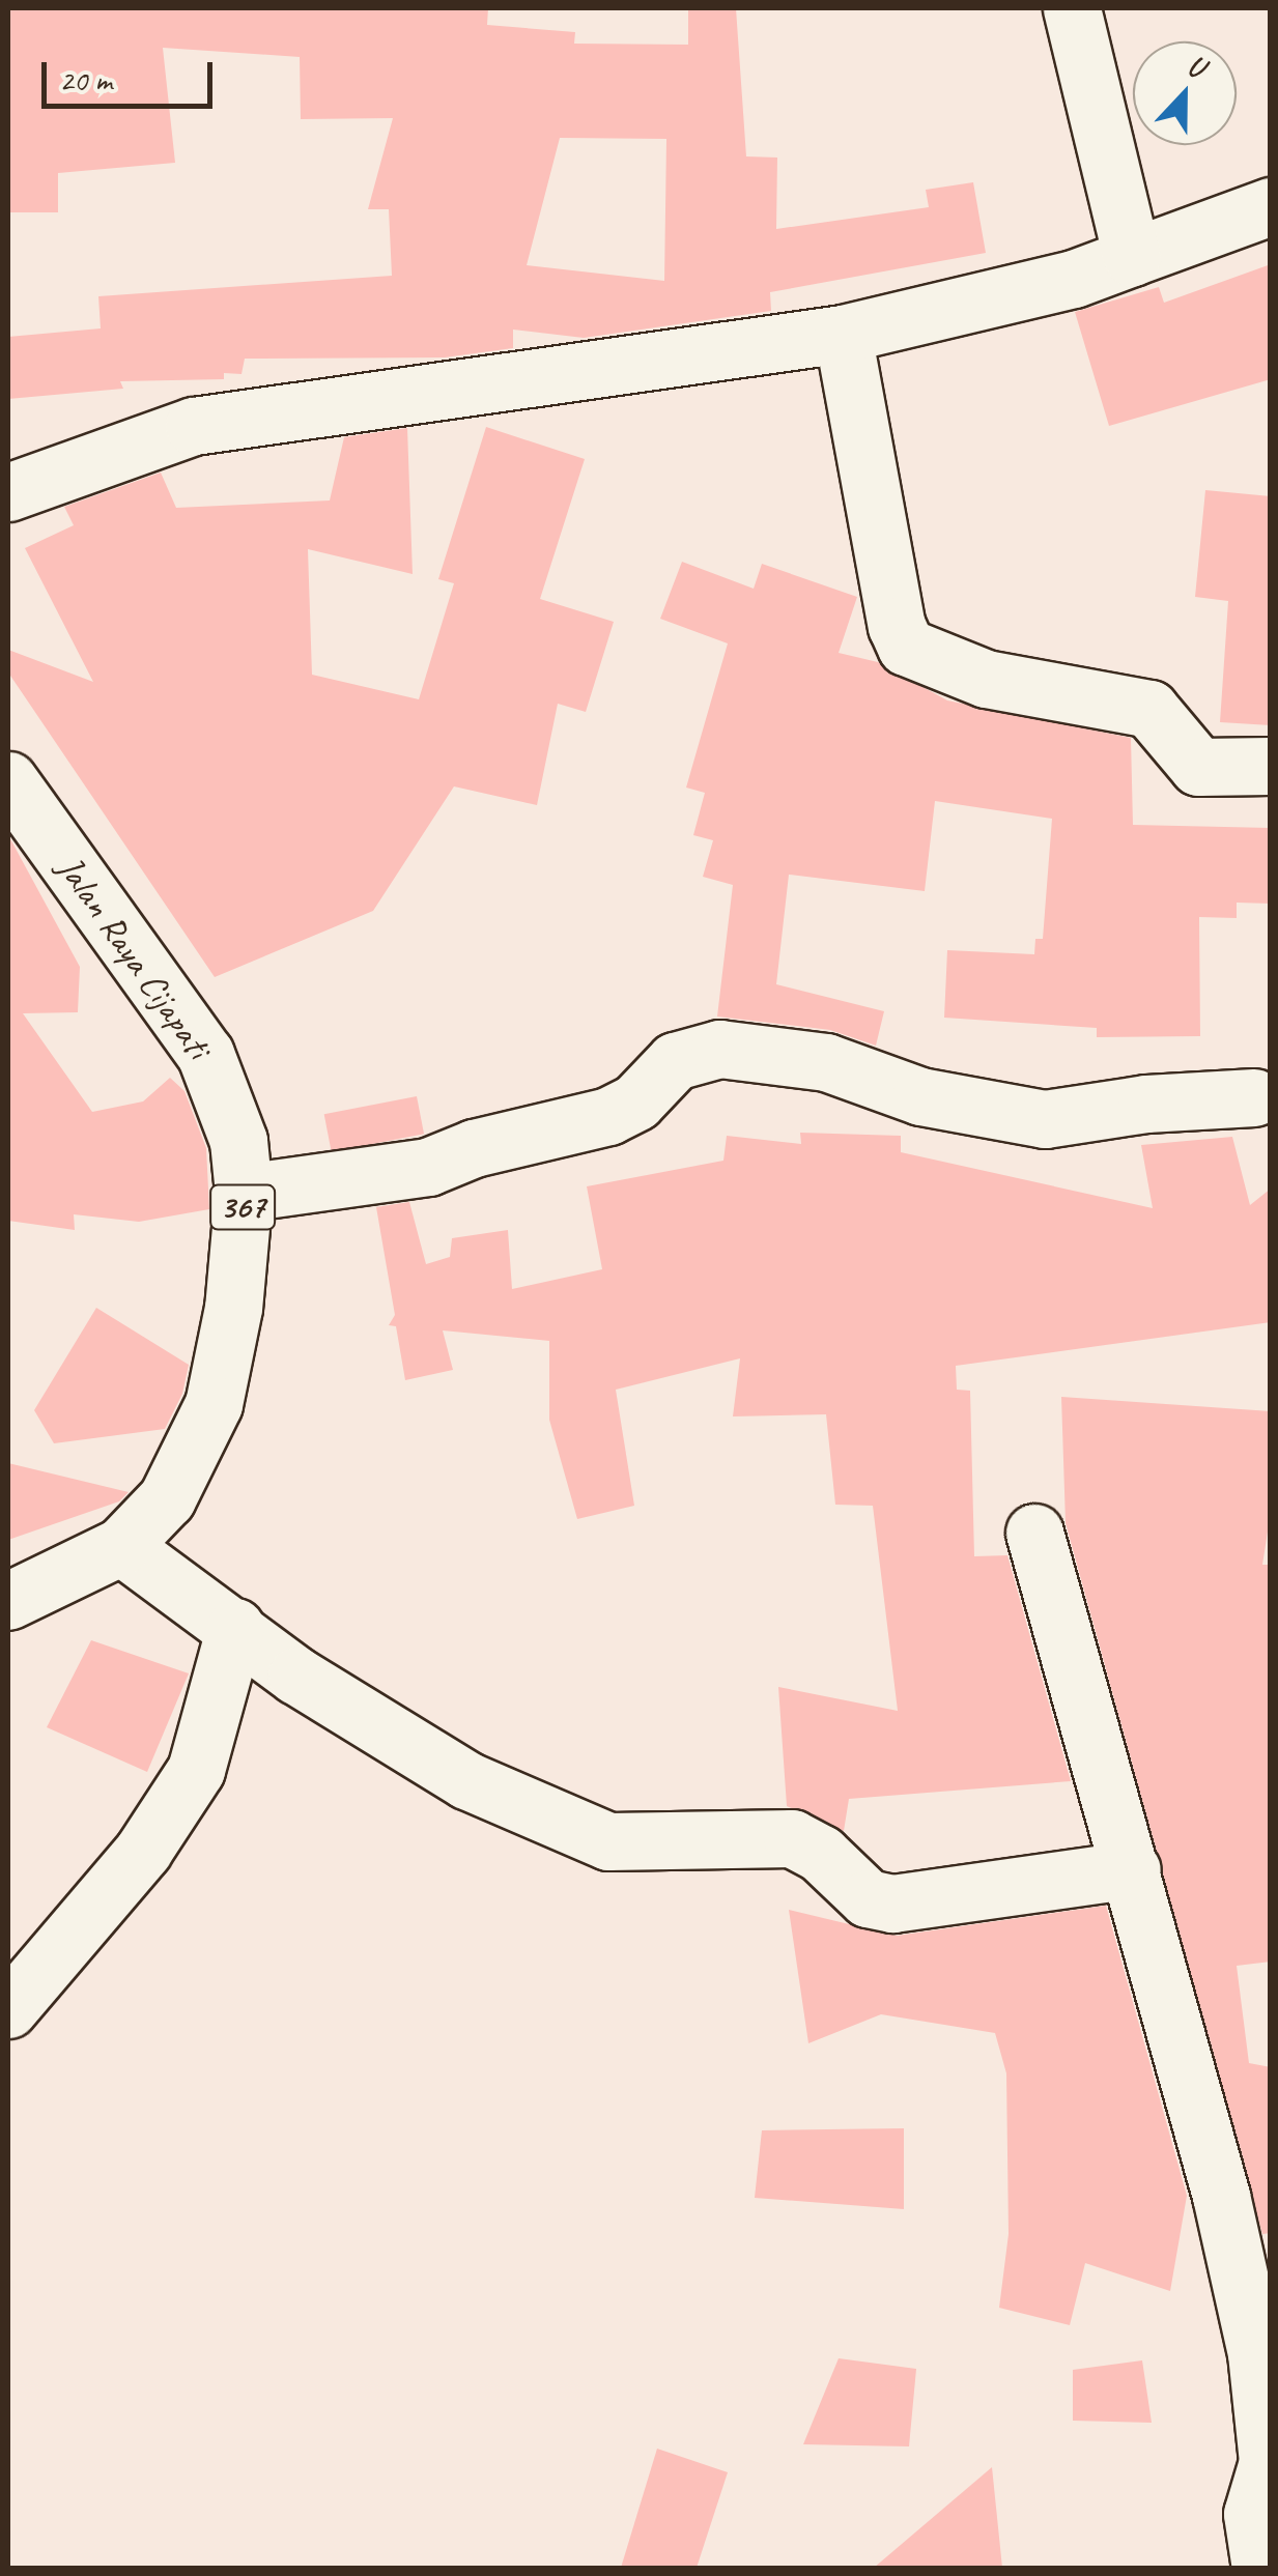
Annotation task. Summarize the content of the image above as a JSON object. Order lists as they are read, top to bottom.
{
  "streets": {
    "street": ["Jalan Raya Cijapati", "367"]
  },
  "scale_bar": "20 m",
  "north": "top"
}
